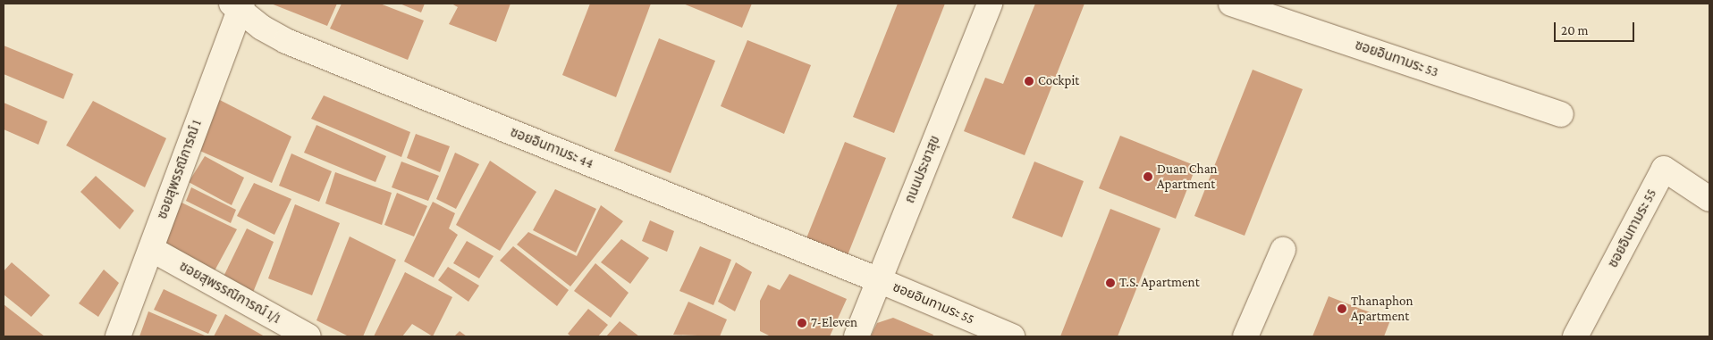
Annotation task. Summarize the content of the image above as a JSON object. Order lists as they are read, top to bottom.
{
  "streets": {
    "street": [
      "ซอยอินทามระ 53",
      "ซอยอินทามระ 44",
      "ซอยสุพรรณิการณ์ 1",
      "ถนนประชาสุข",
      "ซอยอินทามระ 55",
      "ซอยสุพรรณิการณ์ 1/1"
    ]
  },
  "crossings": [
    ["ซอยอินทามระ 44", "ซอยสุพรรณิการณ์ 1"],
    ["ซอยอินทามระ 44", "ถนนประชาสุข"],
    ["ซอยอินทามระ 44", "ซอยอินทามระ 55"],
    ["ซอยสุพรรณิการณ์ 1", "ซอยสุพรรณิการณ์ 1/1"],
    ["ถนนประชาสุข", "ซอยอินทามระ 55"]
  ],
  "places": [
    "Cockpit",
    "Duan Chan Apartment",
    "T.S. Apartment",
    "Thanaphon Apartment",
    "7-Eleven"
  ],
  "scale_bar": "20 m"
}
